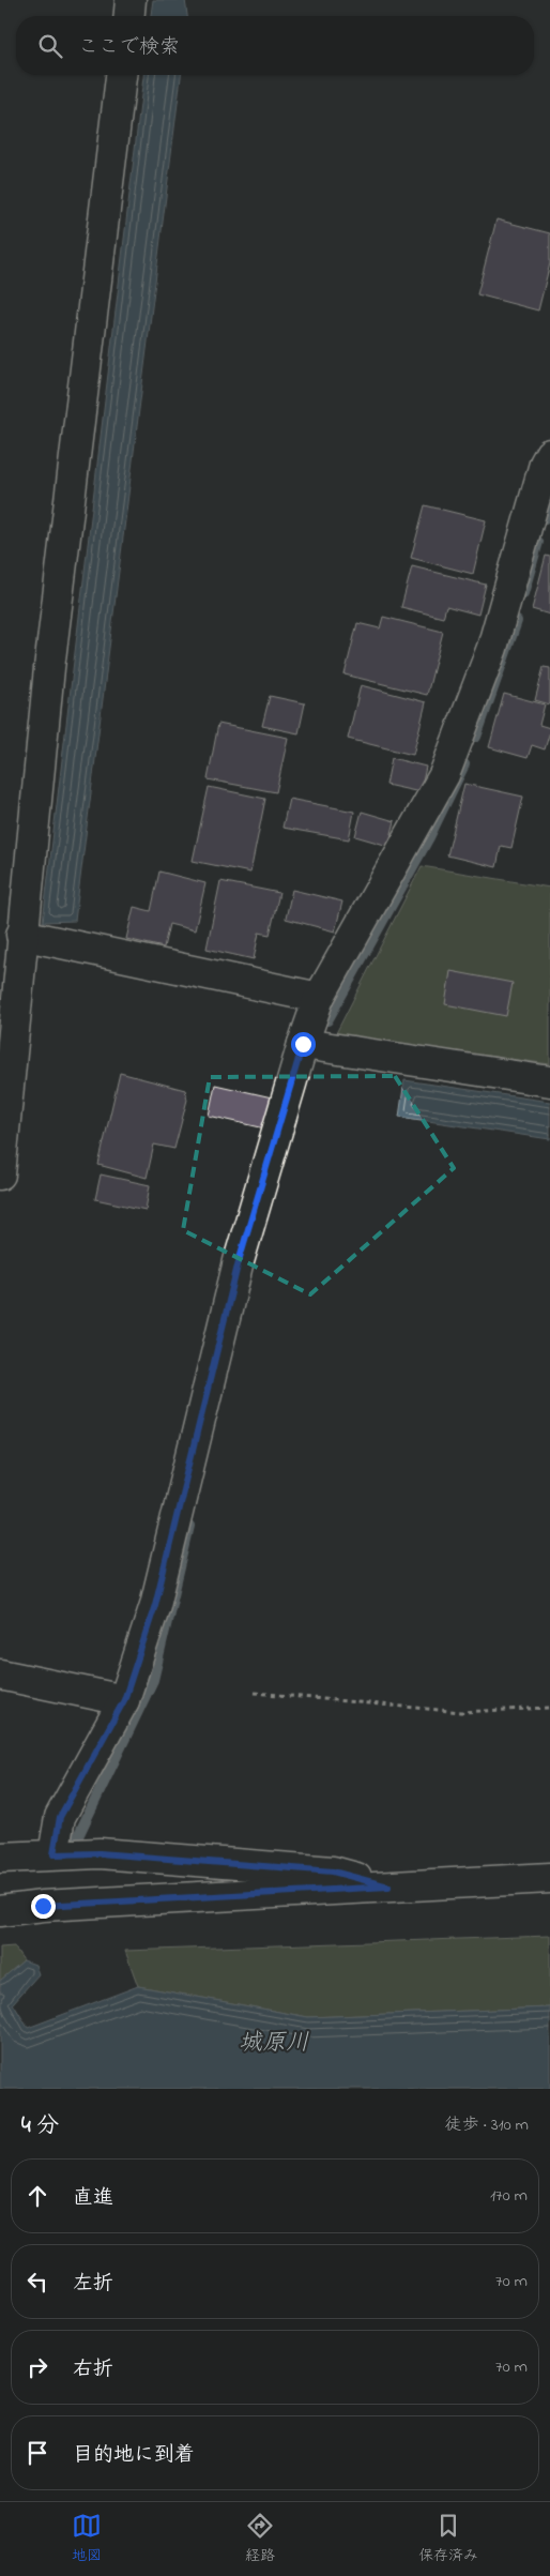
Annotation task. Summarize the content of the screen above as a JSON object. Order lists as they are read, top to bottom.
{
  "water": ["城原川"],
  "page": {
    "search": "ここで検索",
    "heading": ["4 分", "徒歩 · 310 m"],
    "list": [
      ["直進", "170 m"],
      ["左折", "70 m"],
      ["右折", "70 m"],
      "目的地に到着"
    ],
    "nav": ["地図", "経路", "保存済み"]
  }
}
